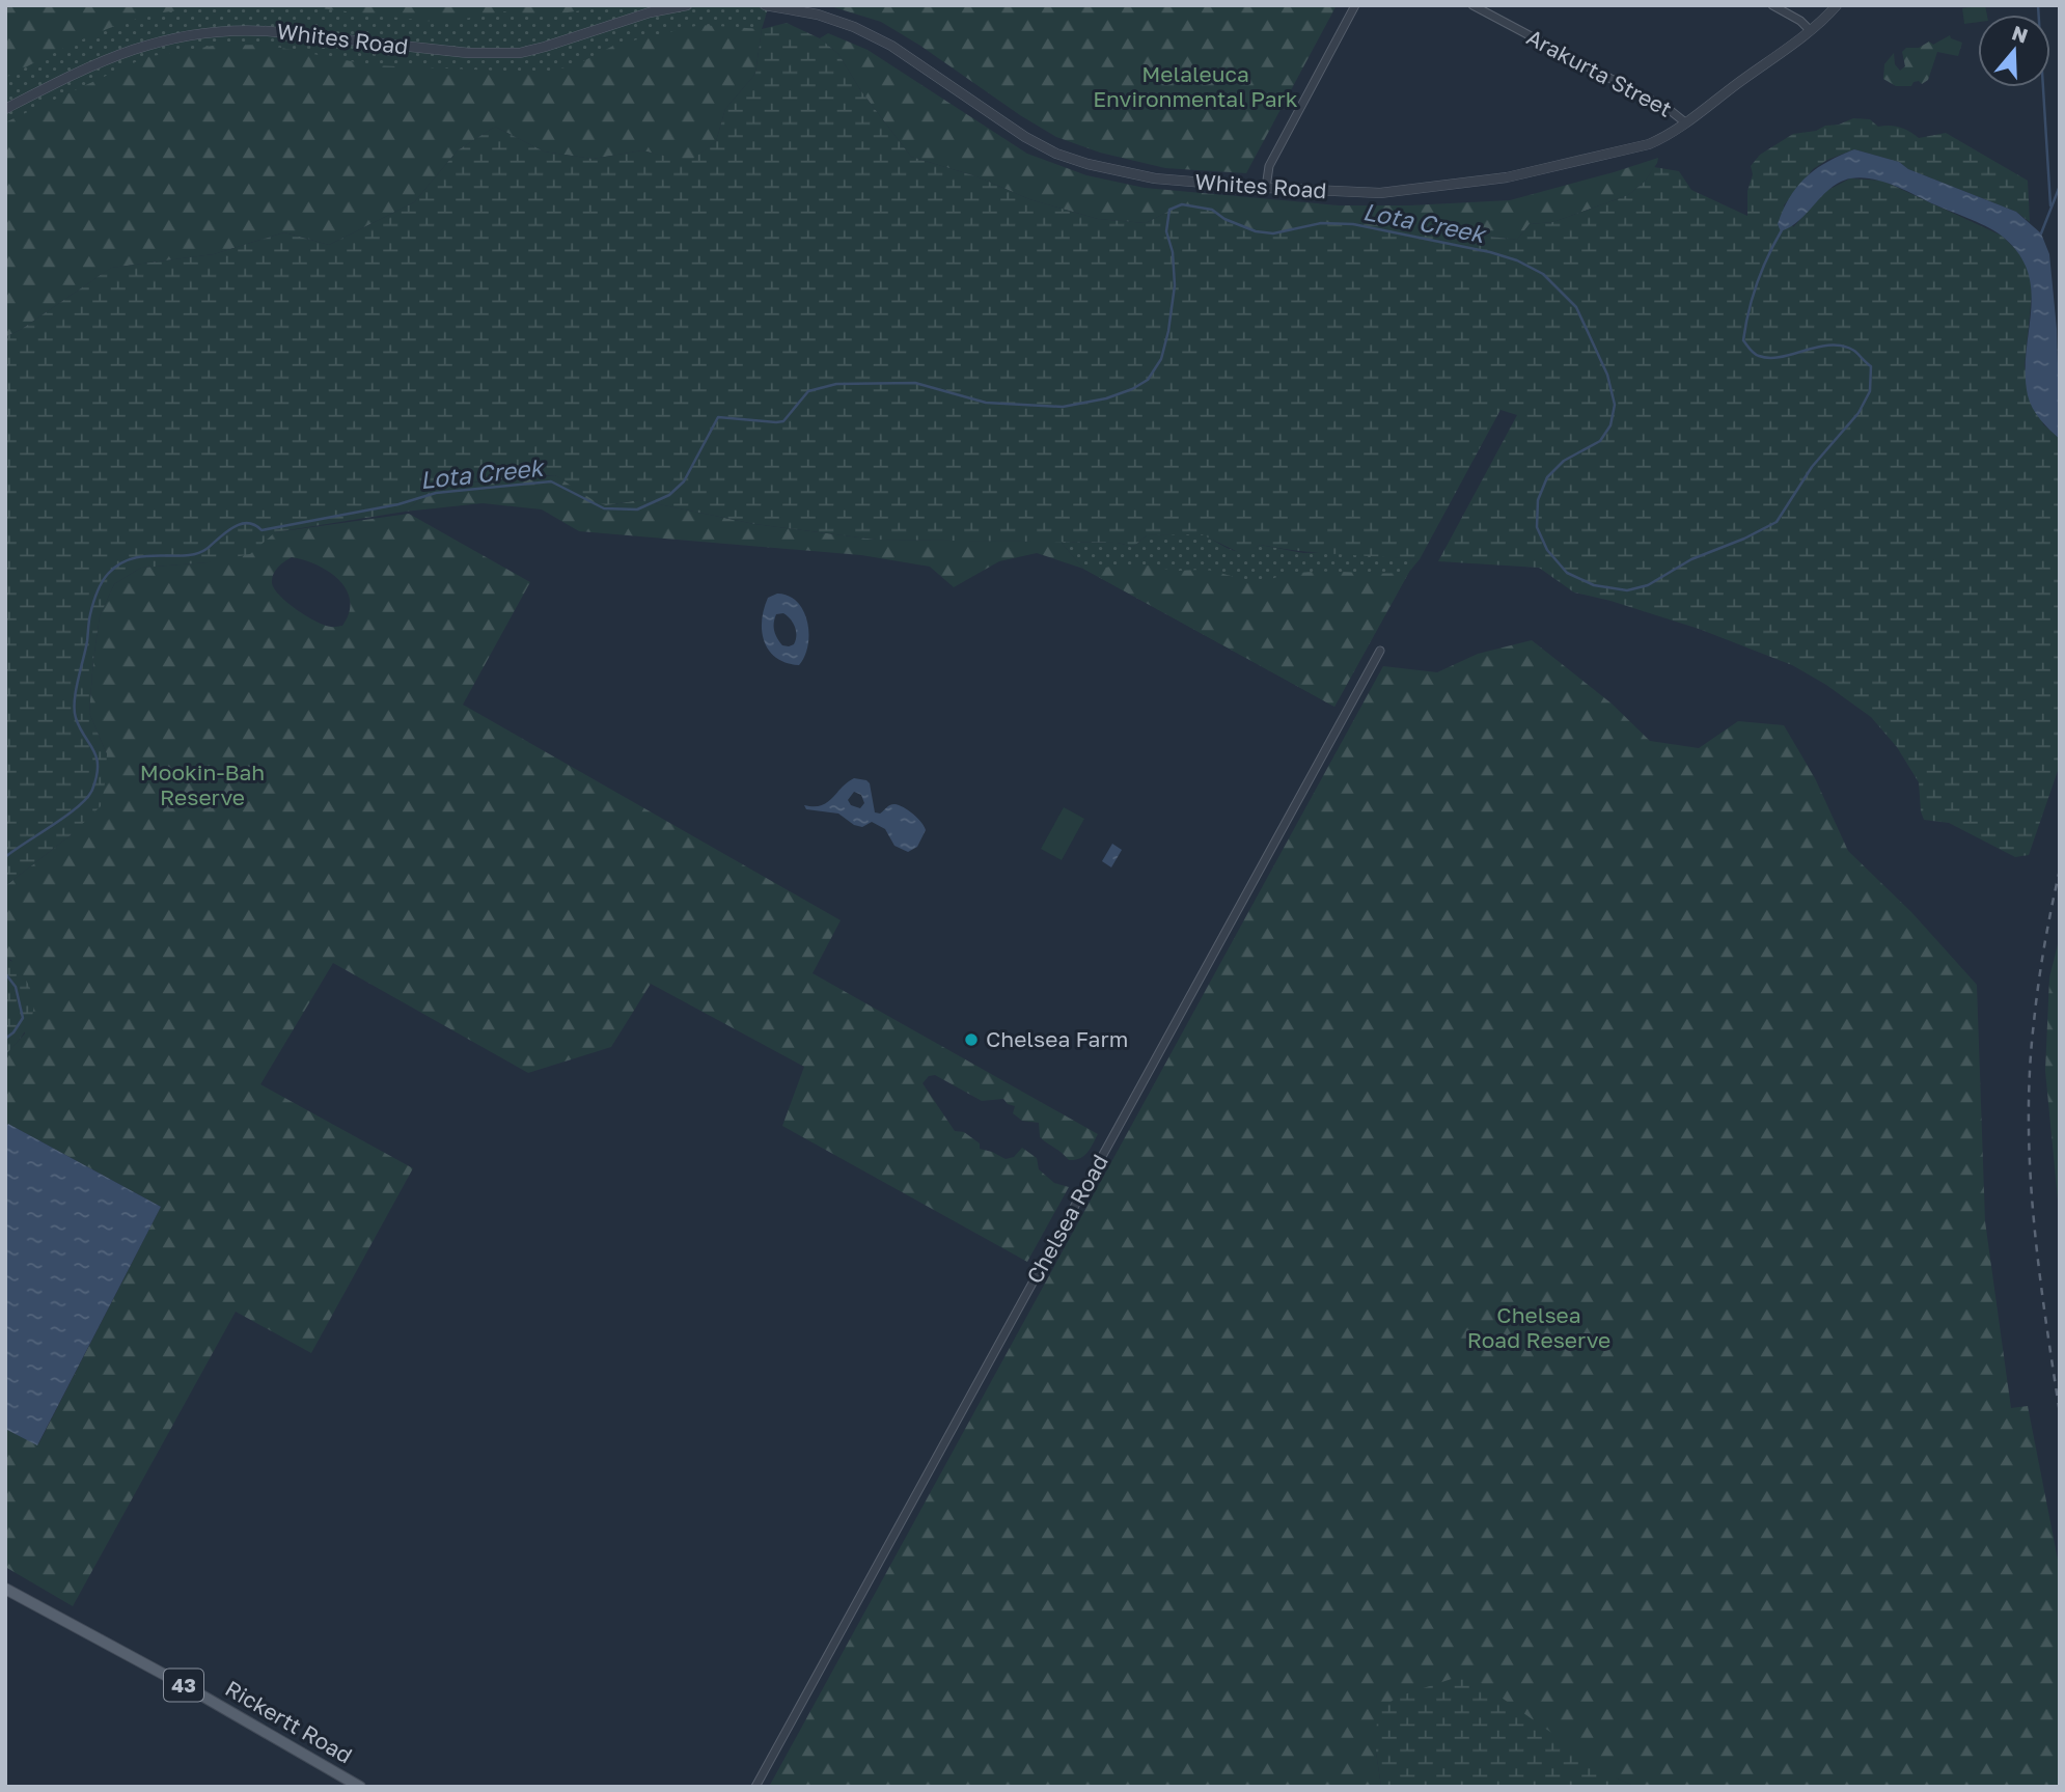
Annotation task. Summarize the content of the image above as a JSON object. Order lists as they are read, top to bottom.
{
  "streets": {
    "main road": ["43", "Rickertt Road"],
    "street": ["Whites Road", "Arakurta Street", "Chelsea Road"]
  },
  "crossings": [
    ["Whites Road", "Arakurta Street"]
  ],
  "water": ["Lota Creek"],
  "parks": ["Melaleuca Environmental Park", "Mookin-Bah Reserve", "Chelsea Road Reserve"],
  "places": ["Chelsea Farm"],
  "north": "top"
}
